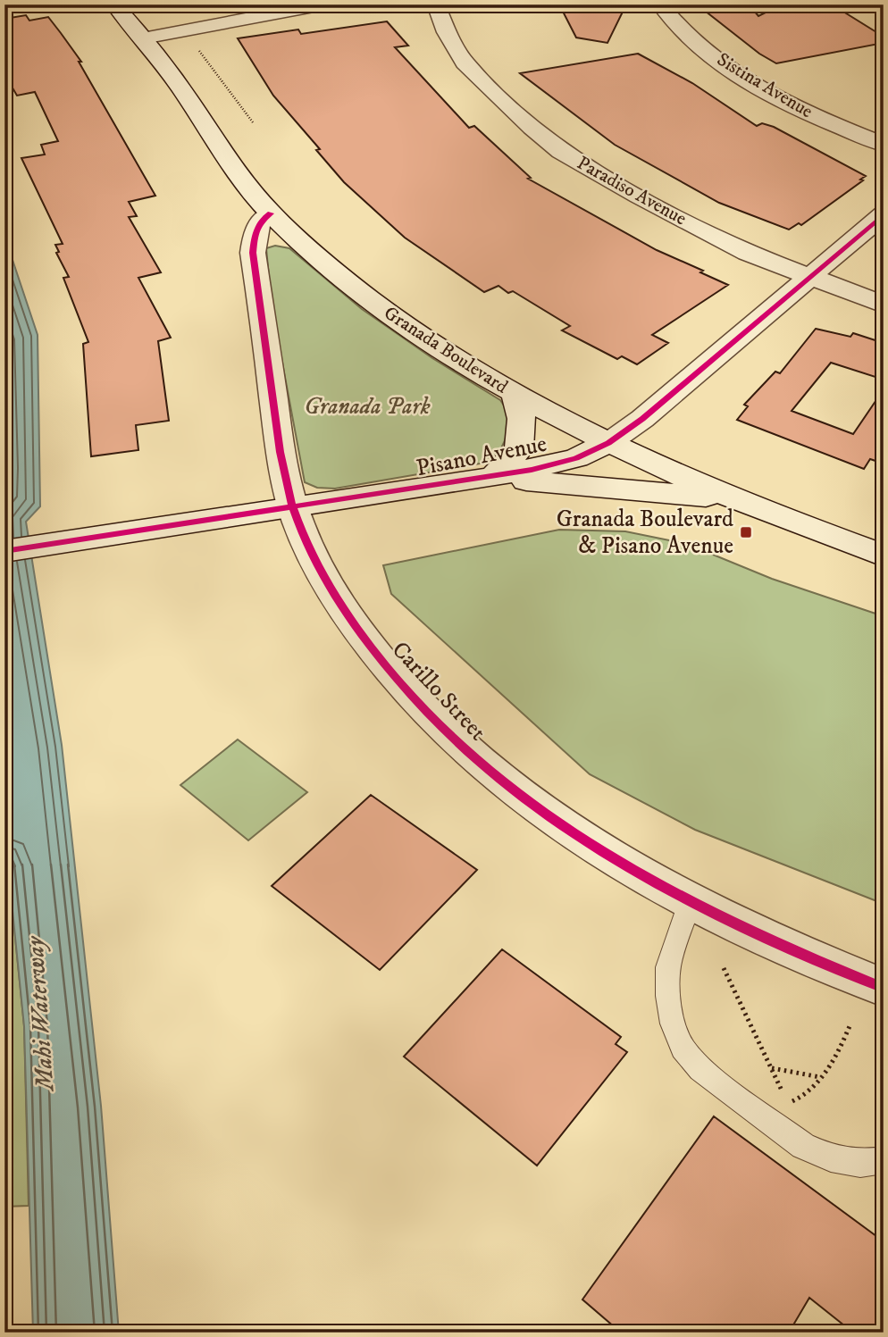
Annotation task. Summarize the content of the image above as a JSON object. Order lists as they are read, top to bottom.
{
  "streets": {
    "street": [
      "Sistina Avenue",
      "Paradiso Avenue",
      "Granada Boulevard",
      "Pisano Avenue",
      "Carillo Street"
    ]
  },
  "crossings": [
    ["Paradiso Avenue", "Pisano Avenue"],
    ["Granada Boulevard", "Pisano Avenue"],
    ["Granada Boulevard", "Carillo Street"],
    ["Pisano Avenue", "Carillo Street"]
  ],
  "water": ["Mahi Waterway"],
  "parks": ["Granada Park"],
  "places": {
    "transit": ["Granada Boulevard & Pisano Avenue"]
  }
}
